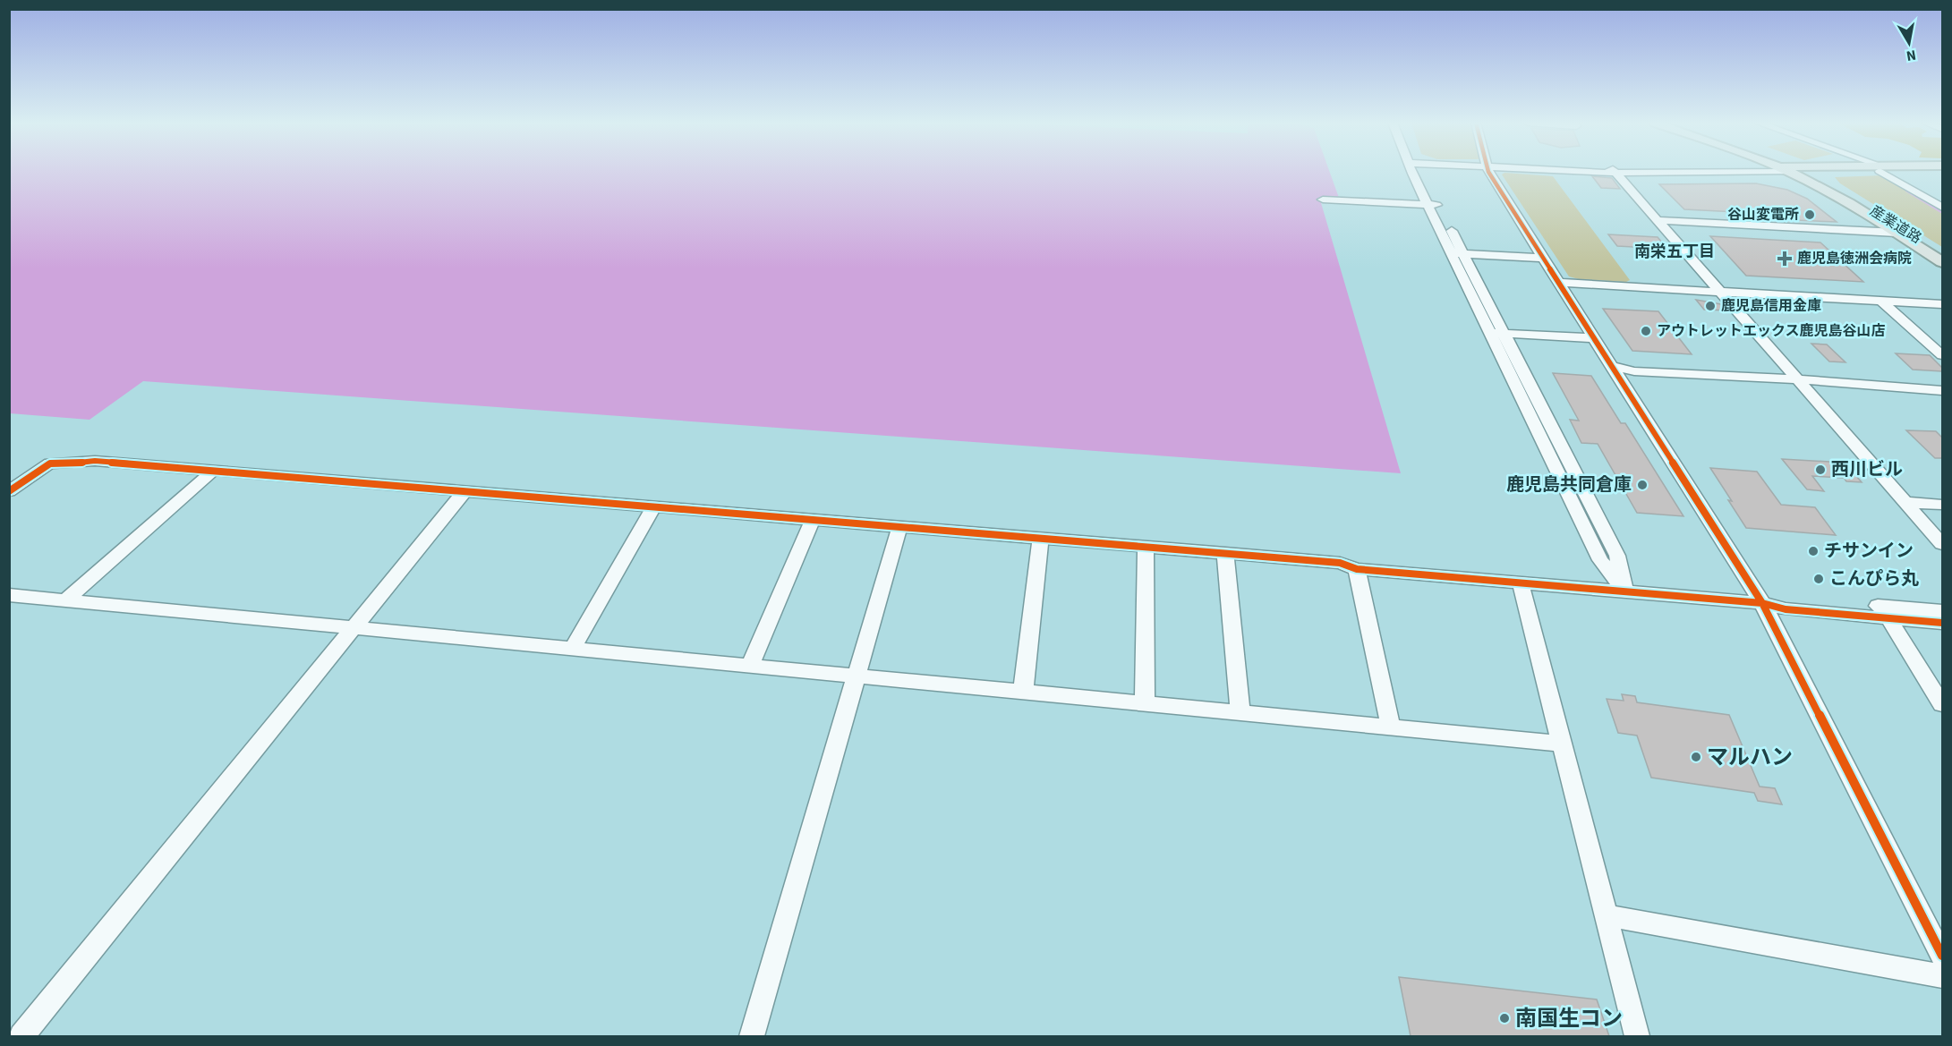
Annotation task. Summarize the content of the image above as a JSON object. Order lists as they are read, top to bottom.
{
  "streets": {
    "main road": ["産業道路"]
  },
  "districts": ["南栄五丁目"],
  "places": {
    "other": [
      "谷山変電所",
      "鹿児島信用金庫",
      "アウトレットエックス鹿児島谷山店",
      "西川ビル",
      "鹿児島共同倉庫",
      "チサンイン",
      "こんぴら丸",
      "マルハン",
      "南国生コン"
    ],
    "health": ["鹿児島徳洲会病院"]
  },
  "north": "bottom"
}
